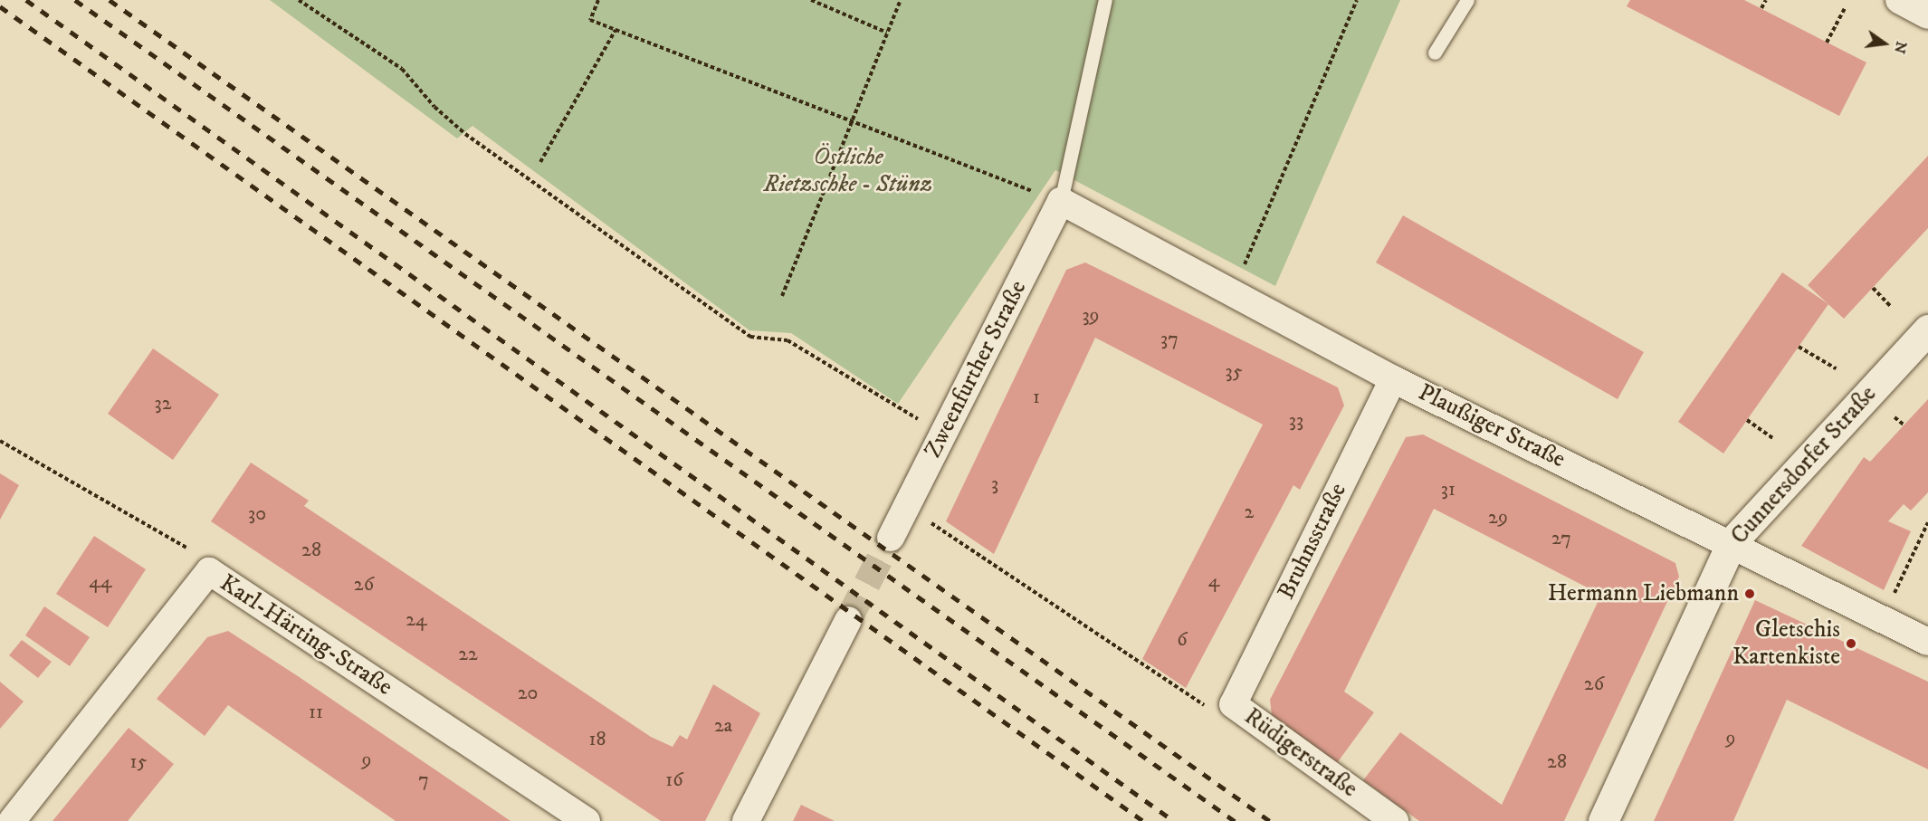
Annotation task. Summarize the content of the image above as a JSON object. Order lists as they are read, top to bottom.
{
  "streets": {
    "street": [
      "Zweenfurther Straße",
      "Plaußiger Straße",
      "Cunnersdorfer Straße",
      "Bruhnsstraße",
      "Karl-Härting-Straße",
      "Rüdigerstraße"
    ]
  },
  "crossings": [
    ["Zweenfurther Straße", "Plaußiger Straße"],
    ["Plaußiger Straße", "Cunnersdorfer Straße"],
    ["Plaußiger Straße", "Bruhnsstraße"],
    ["Bruhnsstraße", "Rüdigerstraße"]
  ],
  "parks": ["Östliche Rietzschke - Stünz"],
  "places": ["Hermann Liebmann", "Gletschis Kartenkiste"],
  "house_numbers": [
    "39",
    "37",
    "35",
    "1",
    "32",
    "33",
    "3",
    "31",
    "2",
    "30",
    "29",
    "27",
    "28",
    "4",
    "44",
    "26",
    "24",
    "6",
    "22",
    "26",
    "20",
    "11",
    "2a",
    "9",
    "18",
    "9",
    "15",
    "28",
    "7",
    "16"
  ],
  "north": "right"
}
